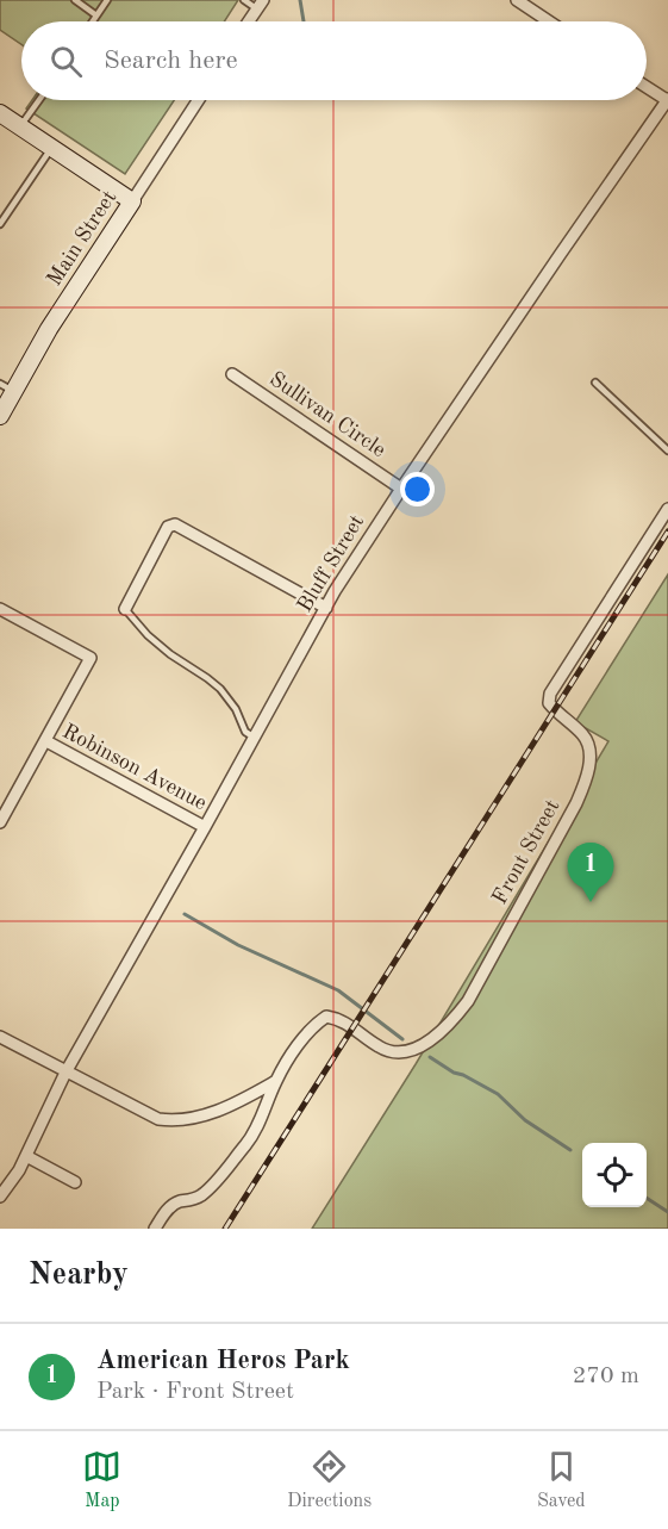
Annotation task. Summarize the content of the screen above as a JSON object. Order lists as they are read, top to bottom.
{
  "streets": {
    "street": [
      "Main Street",
      "Sullivan Circle",
      "Bluff Street",
      "Robinson Avenue",
      "Front Street"
    ]
  },
  "crossings": [
    ["Sullivan Circle", "Bluff Street"],
    ["Bluff Street", "Robinson Avenue"]
  ],
  "page": {
    "search": "Search here",
    "pins": "1",
    "heading": "Nearby",
    "list": [
      {
        "mark": "1",
        "name": "American Heros Park",
        "note": "Park · Front Street",
        "value": "270 m"
      }
    ],
    "nav": ["Map", "Directions", "Saved"]
  }
}
